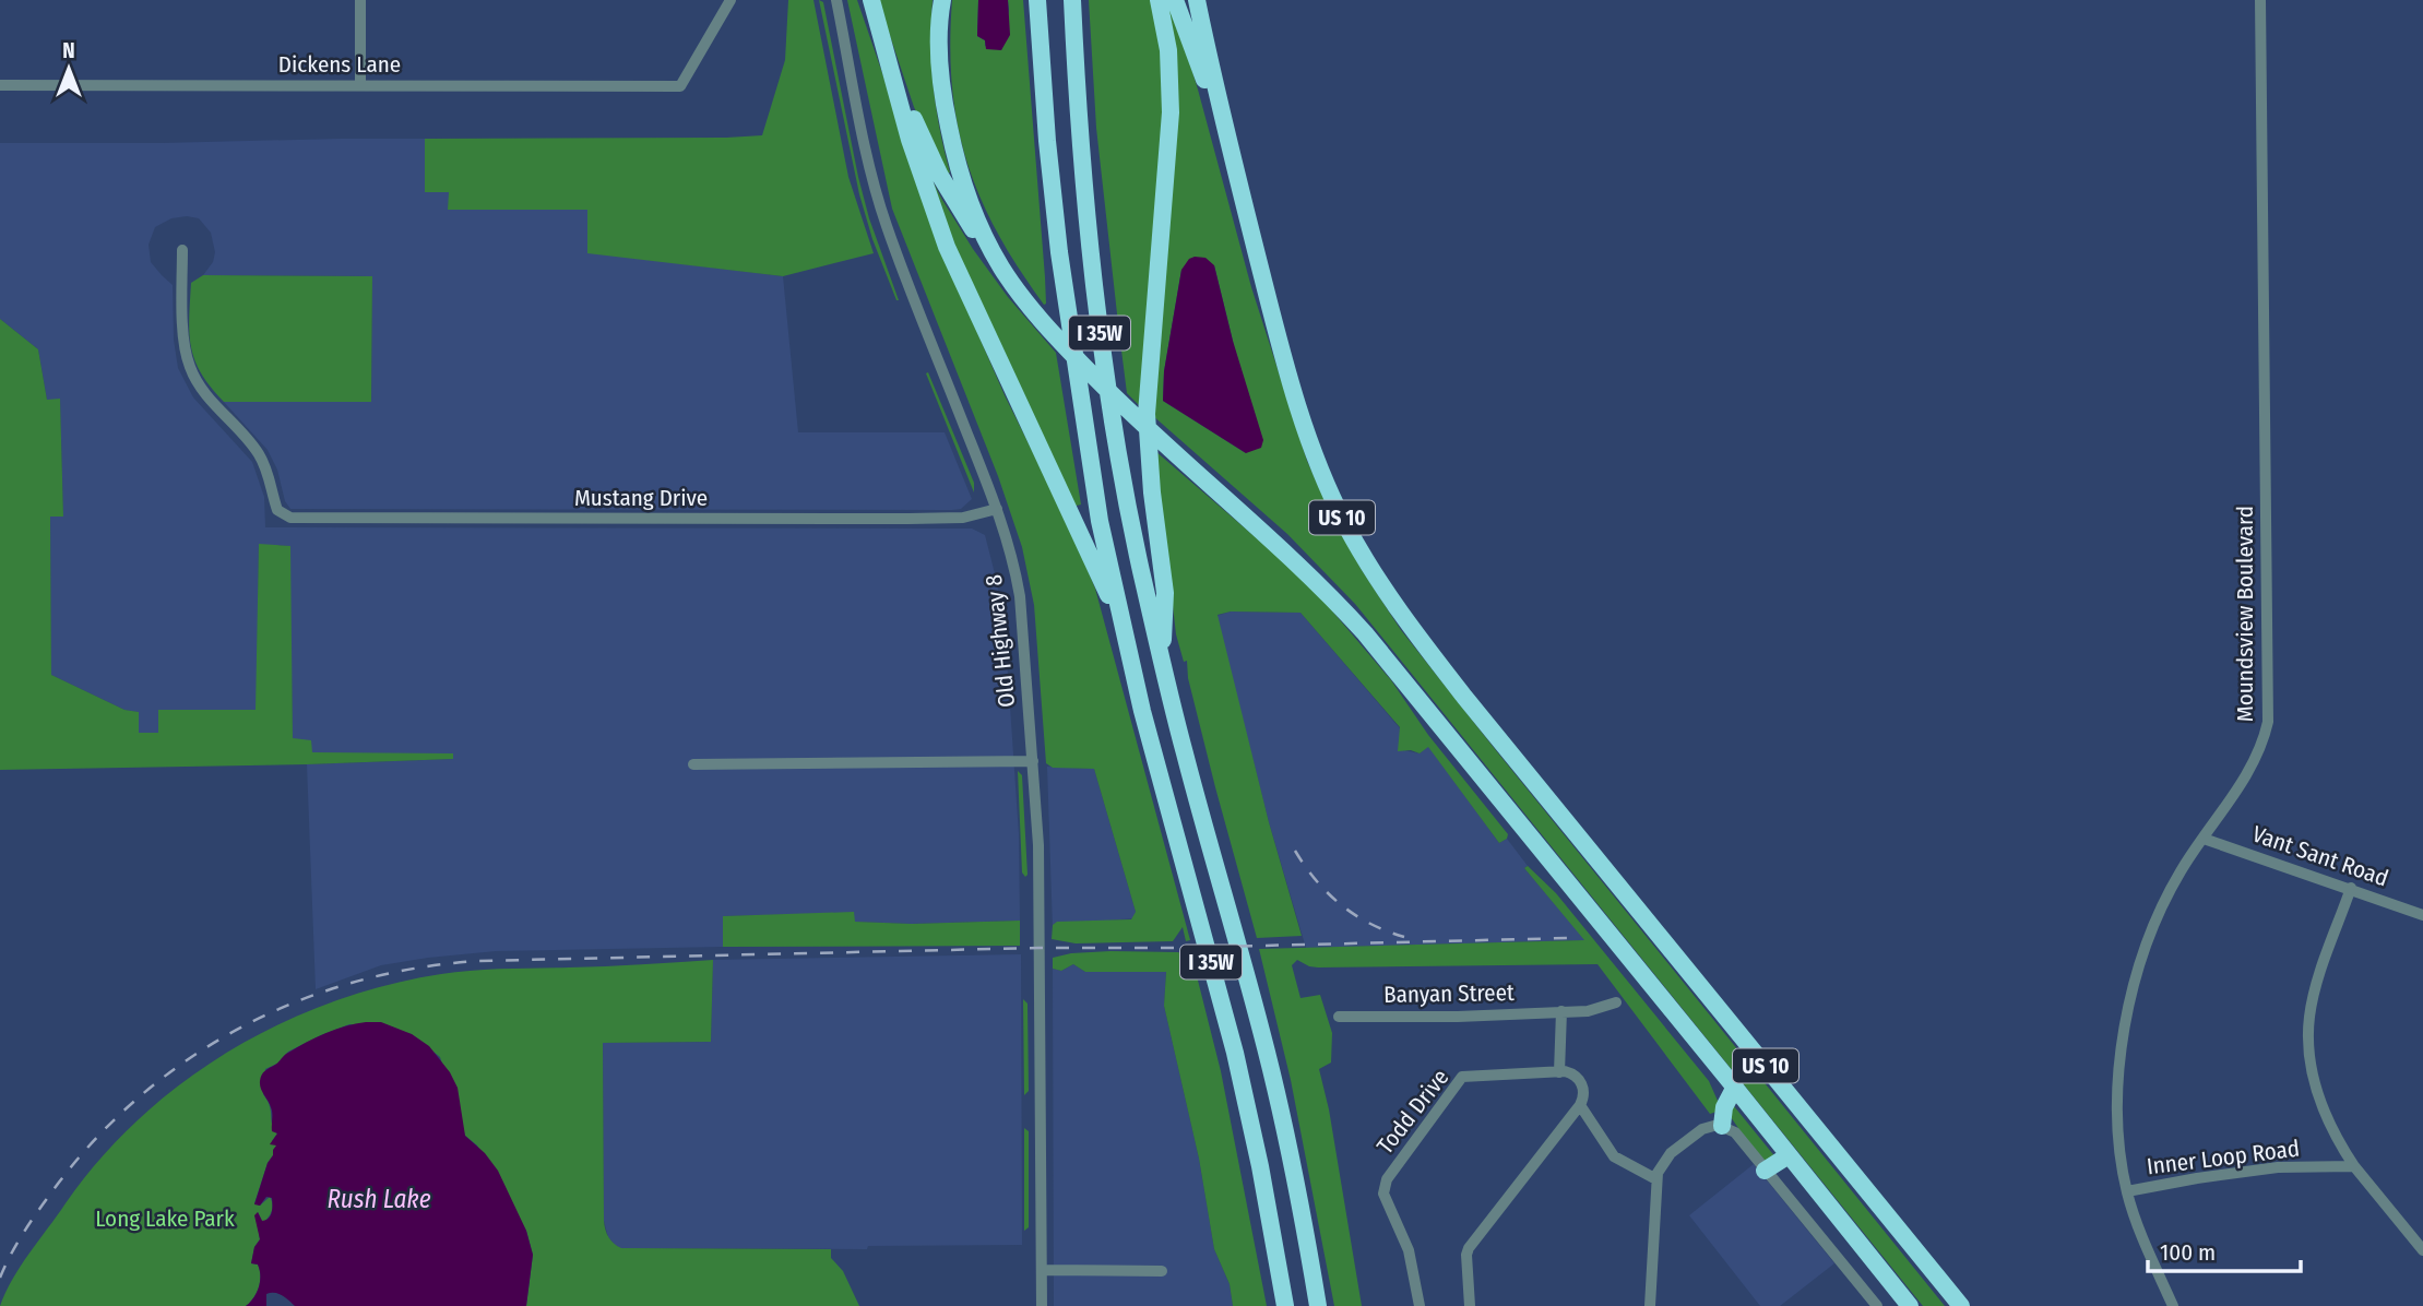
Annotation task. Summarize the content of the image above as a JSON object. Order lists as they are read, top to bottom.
{
  "streets": {
    "highway": ["I 35W", "US 10"],
    "street": [
      "Dickens Lane",
      "Mustang Drive",
      "Moundsview Boulevard",
      "Old Highway 8",
      "Vant Sant Road",
      "Banyan Street",
      "Todd Drive",
      "Inner Loop Road"
    ]
  },
  "crossings": [
    ["Mustang Drive", "Old Highway 8"],
    ["Moundsview Boulevard", "Vant Sant Road"],
    ["Moundsview Boulevard", "Inner Loop Road"]
  ],
  "water": ["Rush Lake"],
  "parks": ["Long Lake Park"],
  "scale_bar": "100 m",
  "north": "top"
}
